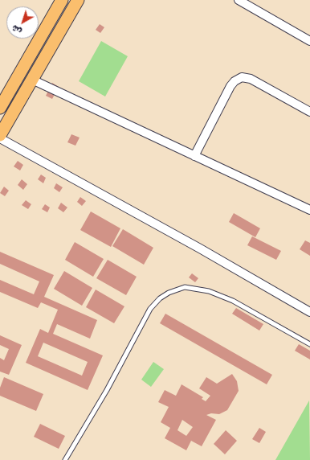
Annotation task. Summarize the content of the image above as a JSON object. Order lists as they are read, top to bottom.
{
  "north": "bottom left"
}
